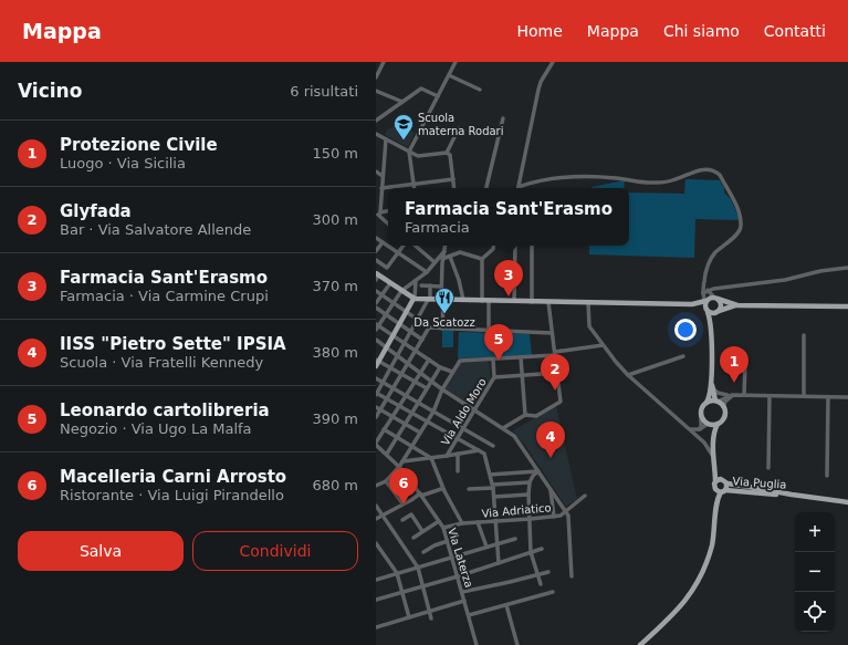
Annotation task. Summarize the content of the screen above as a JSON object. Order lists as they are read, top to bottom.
{
  "streets": {
    "main road": ["Via Puglia"],
    "street": ["Via Aldo Moro", "Via Adriatico", "Via Laterza"]
  },
  "crossings": [
    ["Via Adriatico", "Via Laterza"]
  ],
  "places": {
    "school or university": ["Scuola materna Rodari"],
    "restaurant": ["Da Scatozz"]
  },
  "page": {
    "header": "Mappa",
    "nav": [
      "Home",
      "Mappa",
      "Chi siamo",
      "Contatti"
    ],
    "heading": ["Vicino", "6 risultati"],
    "list": [
      {
        "mark": "1",
        "name": "Protezione Civile",
        "note": "Luogo · Via Sicilia",
        "value": "150 m"
      },
      {
        "mark": "2",
        "name": "Glyfada",
        "note": "Bar · Via Salvatore Allende",
        "value": "300 m"
      },
      {
        "mark": "3",
        "name": "Farmacia Sant'Erasmo",
        "note": "Farmacia · Via Carmine Crupi",
        "value": "370 m"
      },
      {
        "mark": "4",
        "name": "IISS \"Pietro Sette\" IPSIA",
        "note": "Scuola · Via Fratelli Kennedy",
        "value": "380 m"
      },
      {
        "mark": "5",
        "name": "Leonardo cartolibreria",
        "note": "Negozio · Via Ugo La Malfa",
        "value": "390 m"
      },
      {
        "mark": "6",
        "name": "Macelleria Carni Arrosto",
        "note": "Ristorante · Via Luigi Pirandello",
        "value": "680 m"
      }
    ],
    "popup": ["Farmacia Sant'Erasmo", "Farmacia"],
    "pins": [
      "3",
      "5",
      "1",
      "2",
      "4",
      "6"
    ],
    "map_buttons": ["+", "−"],
    "buttons": ["Salva", "Condividi"]
  }
}
